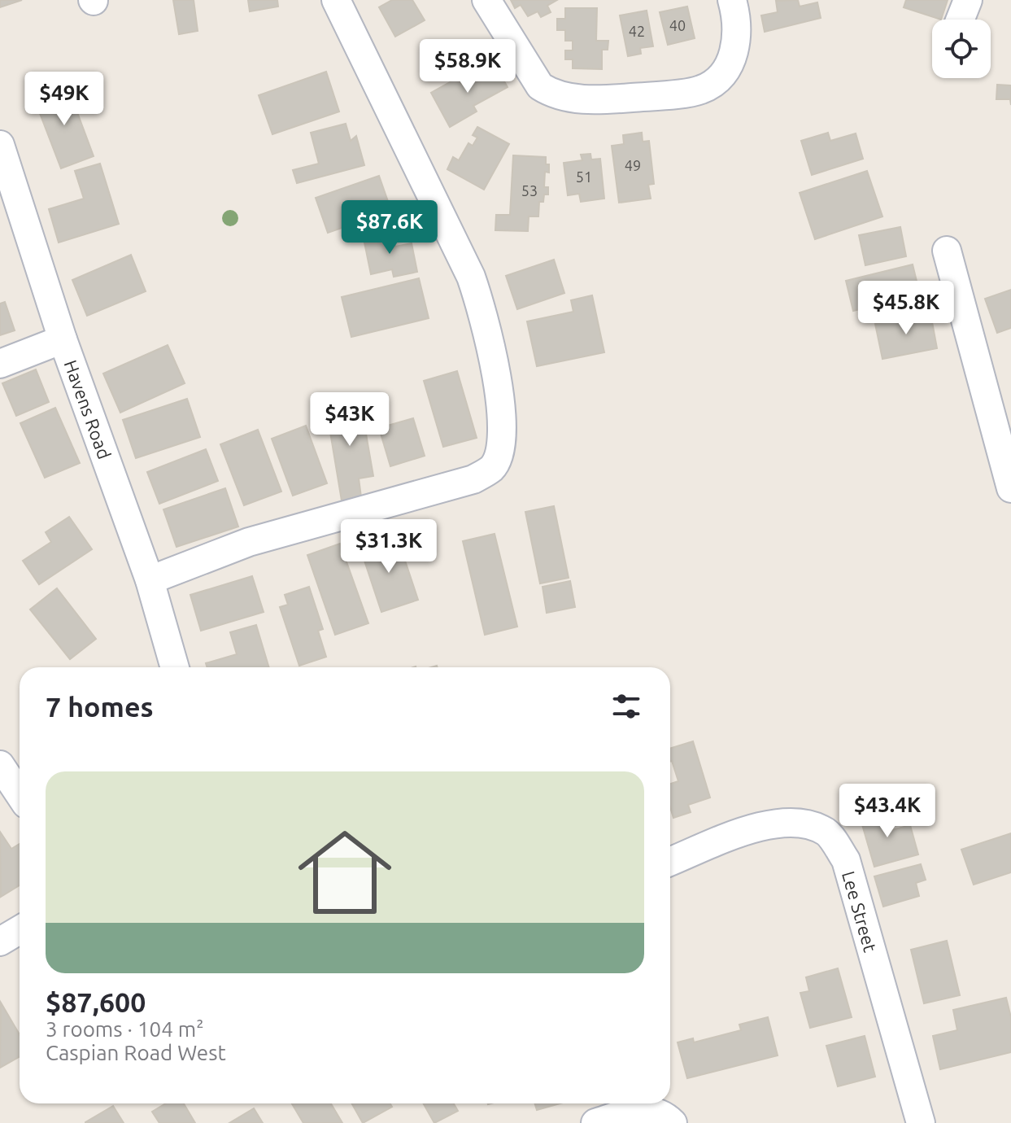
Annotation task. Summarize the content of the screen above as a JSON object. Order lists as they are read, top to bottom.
{
  "streets": {
    "street": ["Havens Road", "Lee Street"]
  },
  "house_numbers": [
    "40",
    "42",
    "49",
    "51",
    "53"
  ],
  "page": {
    "price": [
      "$58.9K",
      "$49K",
      "$87.6K",
      "$45.8K",
      "$43K",
      "$31.3K",
      "$43.4K"
    ],
    "heading": "7 homes",
    "list": [
      {
        "name": "$87,600",
        "note": "3 rooms · 104 m² · Caspian Road West"
      }
    ]
  }
}
